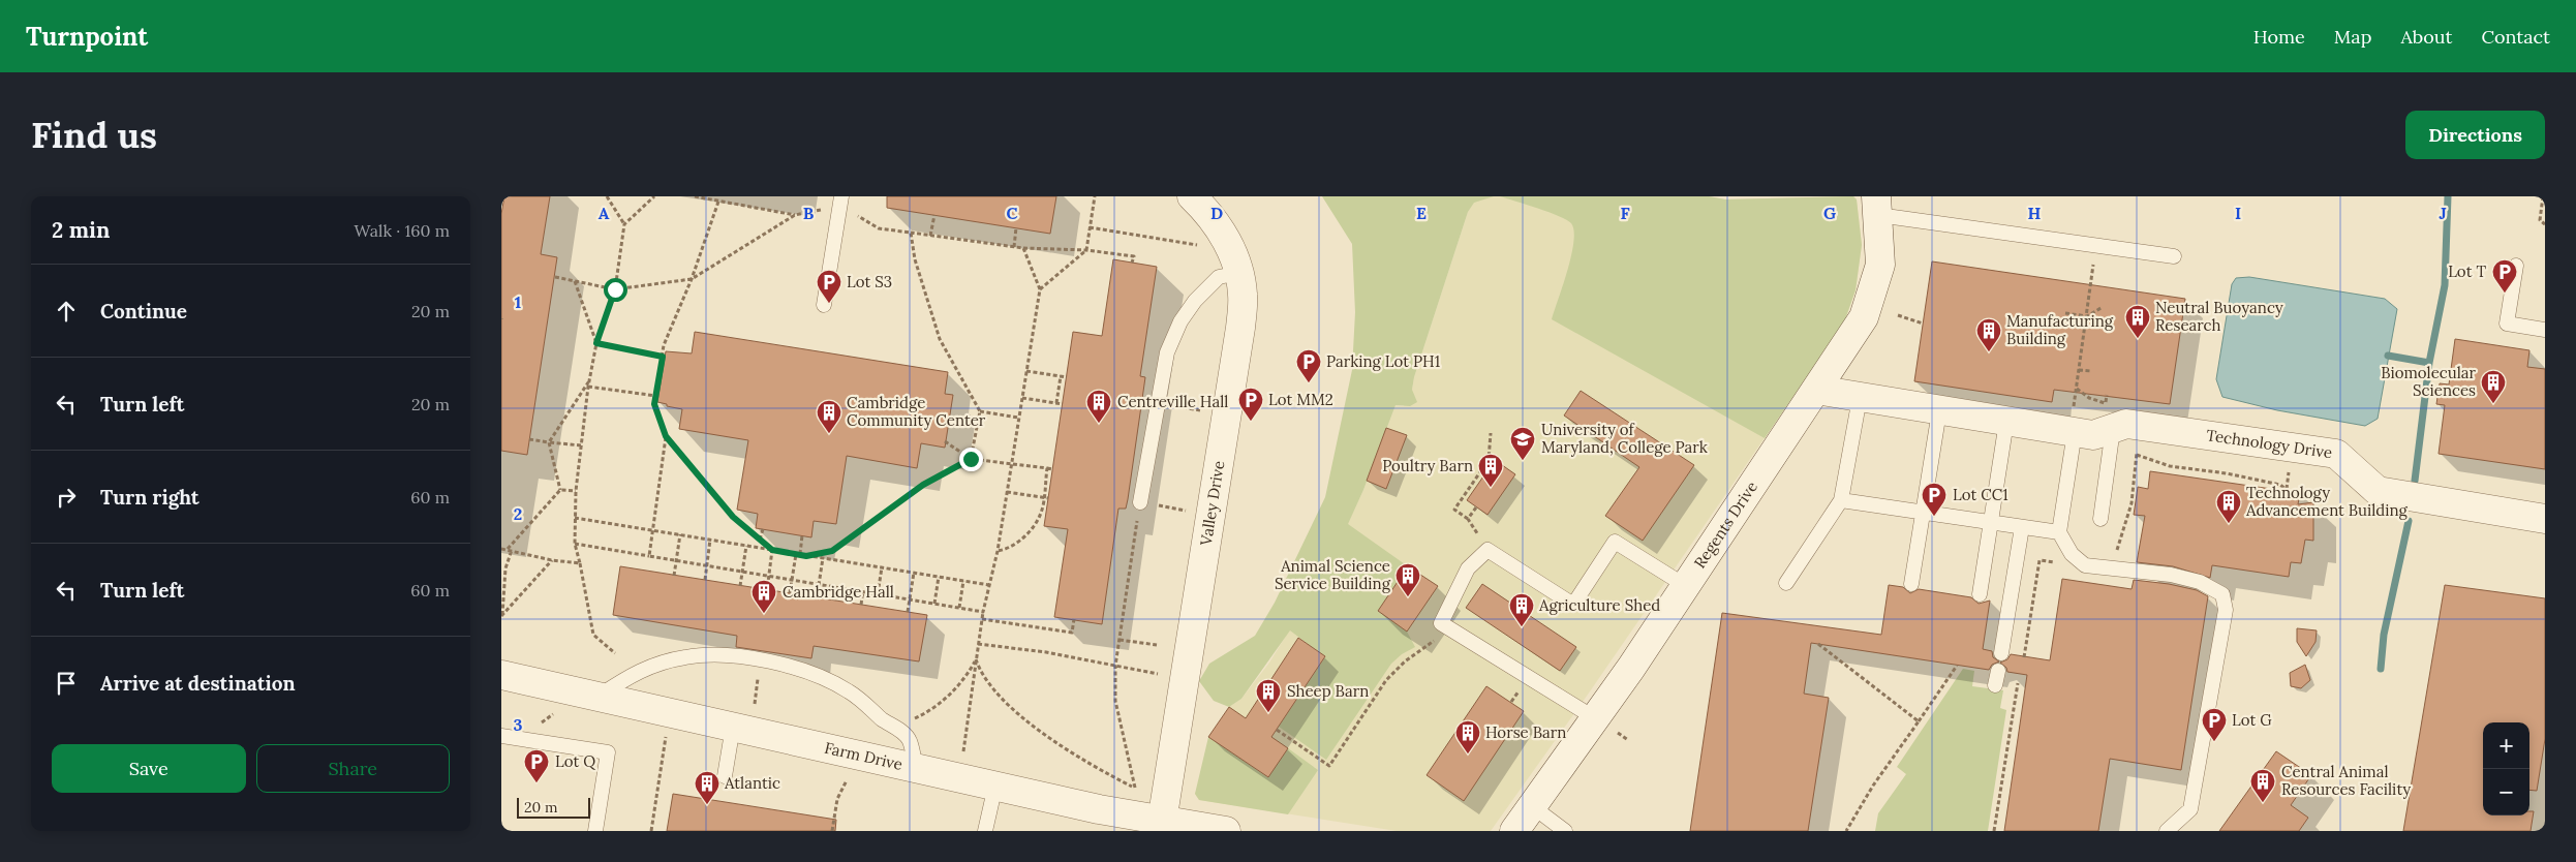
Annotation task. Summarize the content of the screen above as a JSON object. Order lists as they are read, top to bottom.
{
  "streets": {
    "street": [
      "Technology Drive",
      "Valley Drive",
      "Regents Drive",
      "Farm Drive"
    ]
  },
  "crossings": [
    ["Valley Drive", "Farm Drive"]
  ],
  "places": {
    "parking": [
      "Lot T",
      "Lot S3",
      "Parking Lot PH1",
      "Lot MM2",
      "Lot CC1",
      "Lot G",
      "Lot Q"
    ],
    "building": [
      "Neutral Buoyancy Research",
      "Manufacturing Building",
      "Biomolecular Sciences",
      "Centreville Hall",
      "Cambridge Community Center",
      "Poultry Barn",
      "Technology Advancement Building",
      "Animal Science Service Building",
      "Cambridge Hall",
      "Agriculture Shed",
      "Sheep Barn",
      "Horse Barn",
      "Central Animal Resources Facility",
      "Atlantic"
    ],
    "school or university": ["University of Maryland, College Park"]
  },
  "scale_bar": "20 m",
  "page": {
    "header": "Turnpoint",
    "nav": [
      "Home",
      "Map",
      "About",
      "Contact"
    ],
    "buttons": [
      "Directions",
      ["Save", "Share"]
    ],
    "title": "Find us",
    "heading": ["2 min", "Walk · 160 m"],
    "list": [
      ["Continue", "20 m"],
      ["Turn left", "20 m"],
      ["Turn right", "60 m"],
      ["Turn left", "60 m"],
      "Arrive at destination"
    ],
    "map_buttons": ["+", "−"],
    "scale": "20 m"
  },
  "grid": {
    "columns": [
      "A",
      "B",
      "C",
      "D",
      "E",
      "F",
      "G",
      "H",
      "I",
      "J"
    ],
    "rows": ["1", "2", "3"]
  }
}
